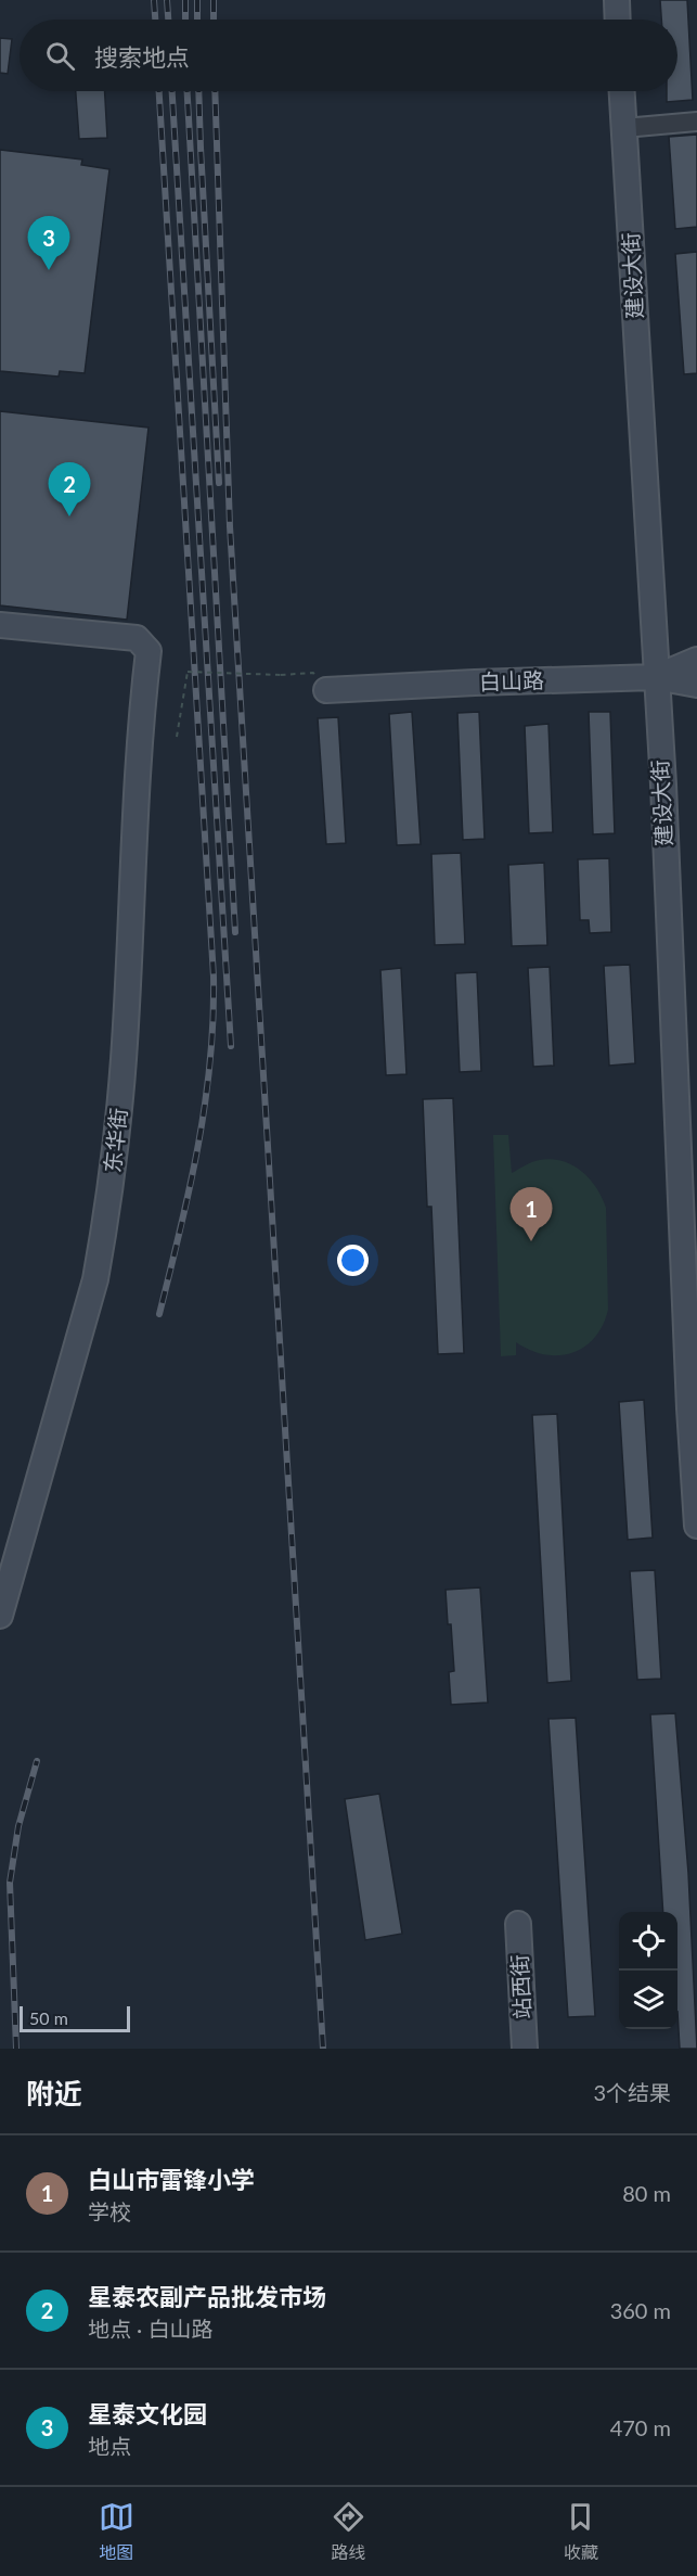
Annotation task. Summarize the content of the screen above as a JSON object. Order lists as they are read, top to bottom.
{
  "streets": {
    "street": [
      "建设大街",
      "白山路",
      "东华街",
      "站西街"
    ]
  },
  "crossings": [
    ["建设大街", "白山路"]
  ],
  "scale_bar": "50 m",
  "page": {
    "search": "搜索地点",
    "pins": ["3", "2", "1"],
    "scale": "50 m",
    "heading": ["附近", "3个结果"],
    "list": [
      {
        "mark": "1",
        "name": "白山市雷锋小学",
        "note": "学校",
        "value": "80 m"
      },
      {
        "mark": "2",
        "name": "星泰农副产品批发市场",
        "note": "地点 · 白山路",
        "value": "360 m"
      },
      {
        "mark": "3",
        "name": "星泰文化园",
        "note": "地点",
        "value": "470 m"
      }
    ],
    "nav": ["地图", "路线", "收藏"]
  }
}
